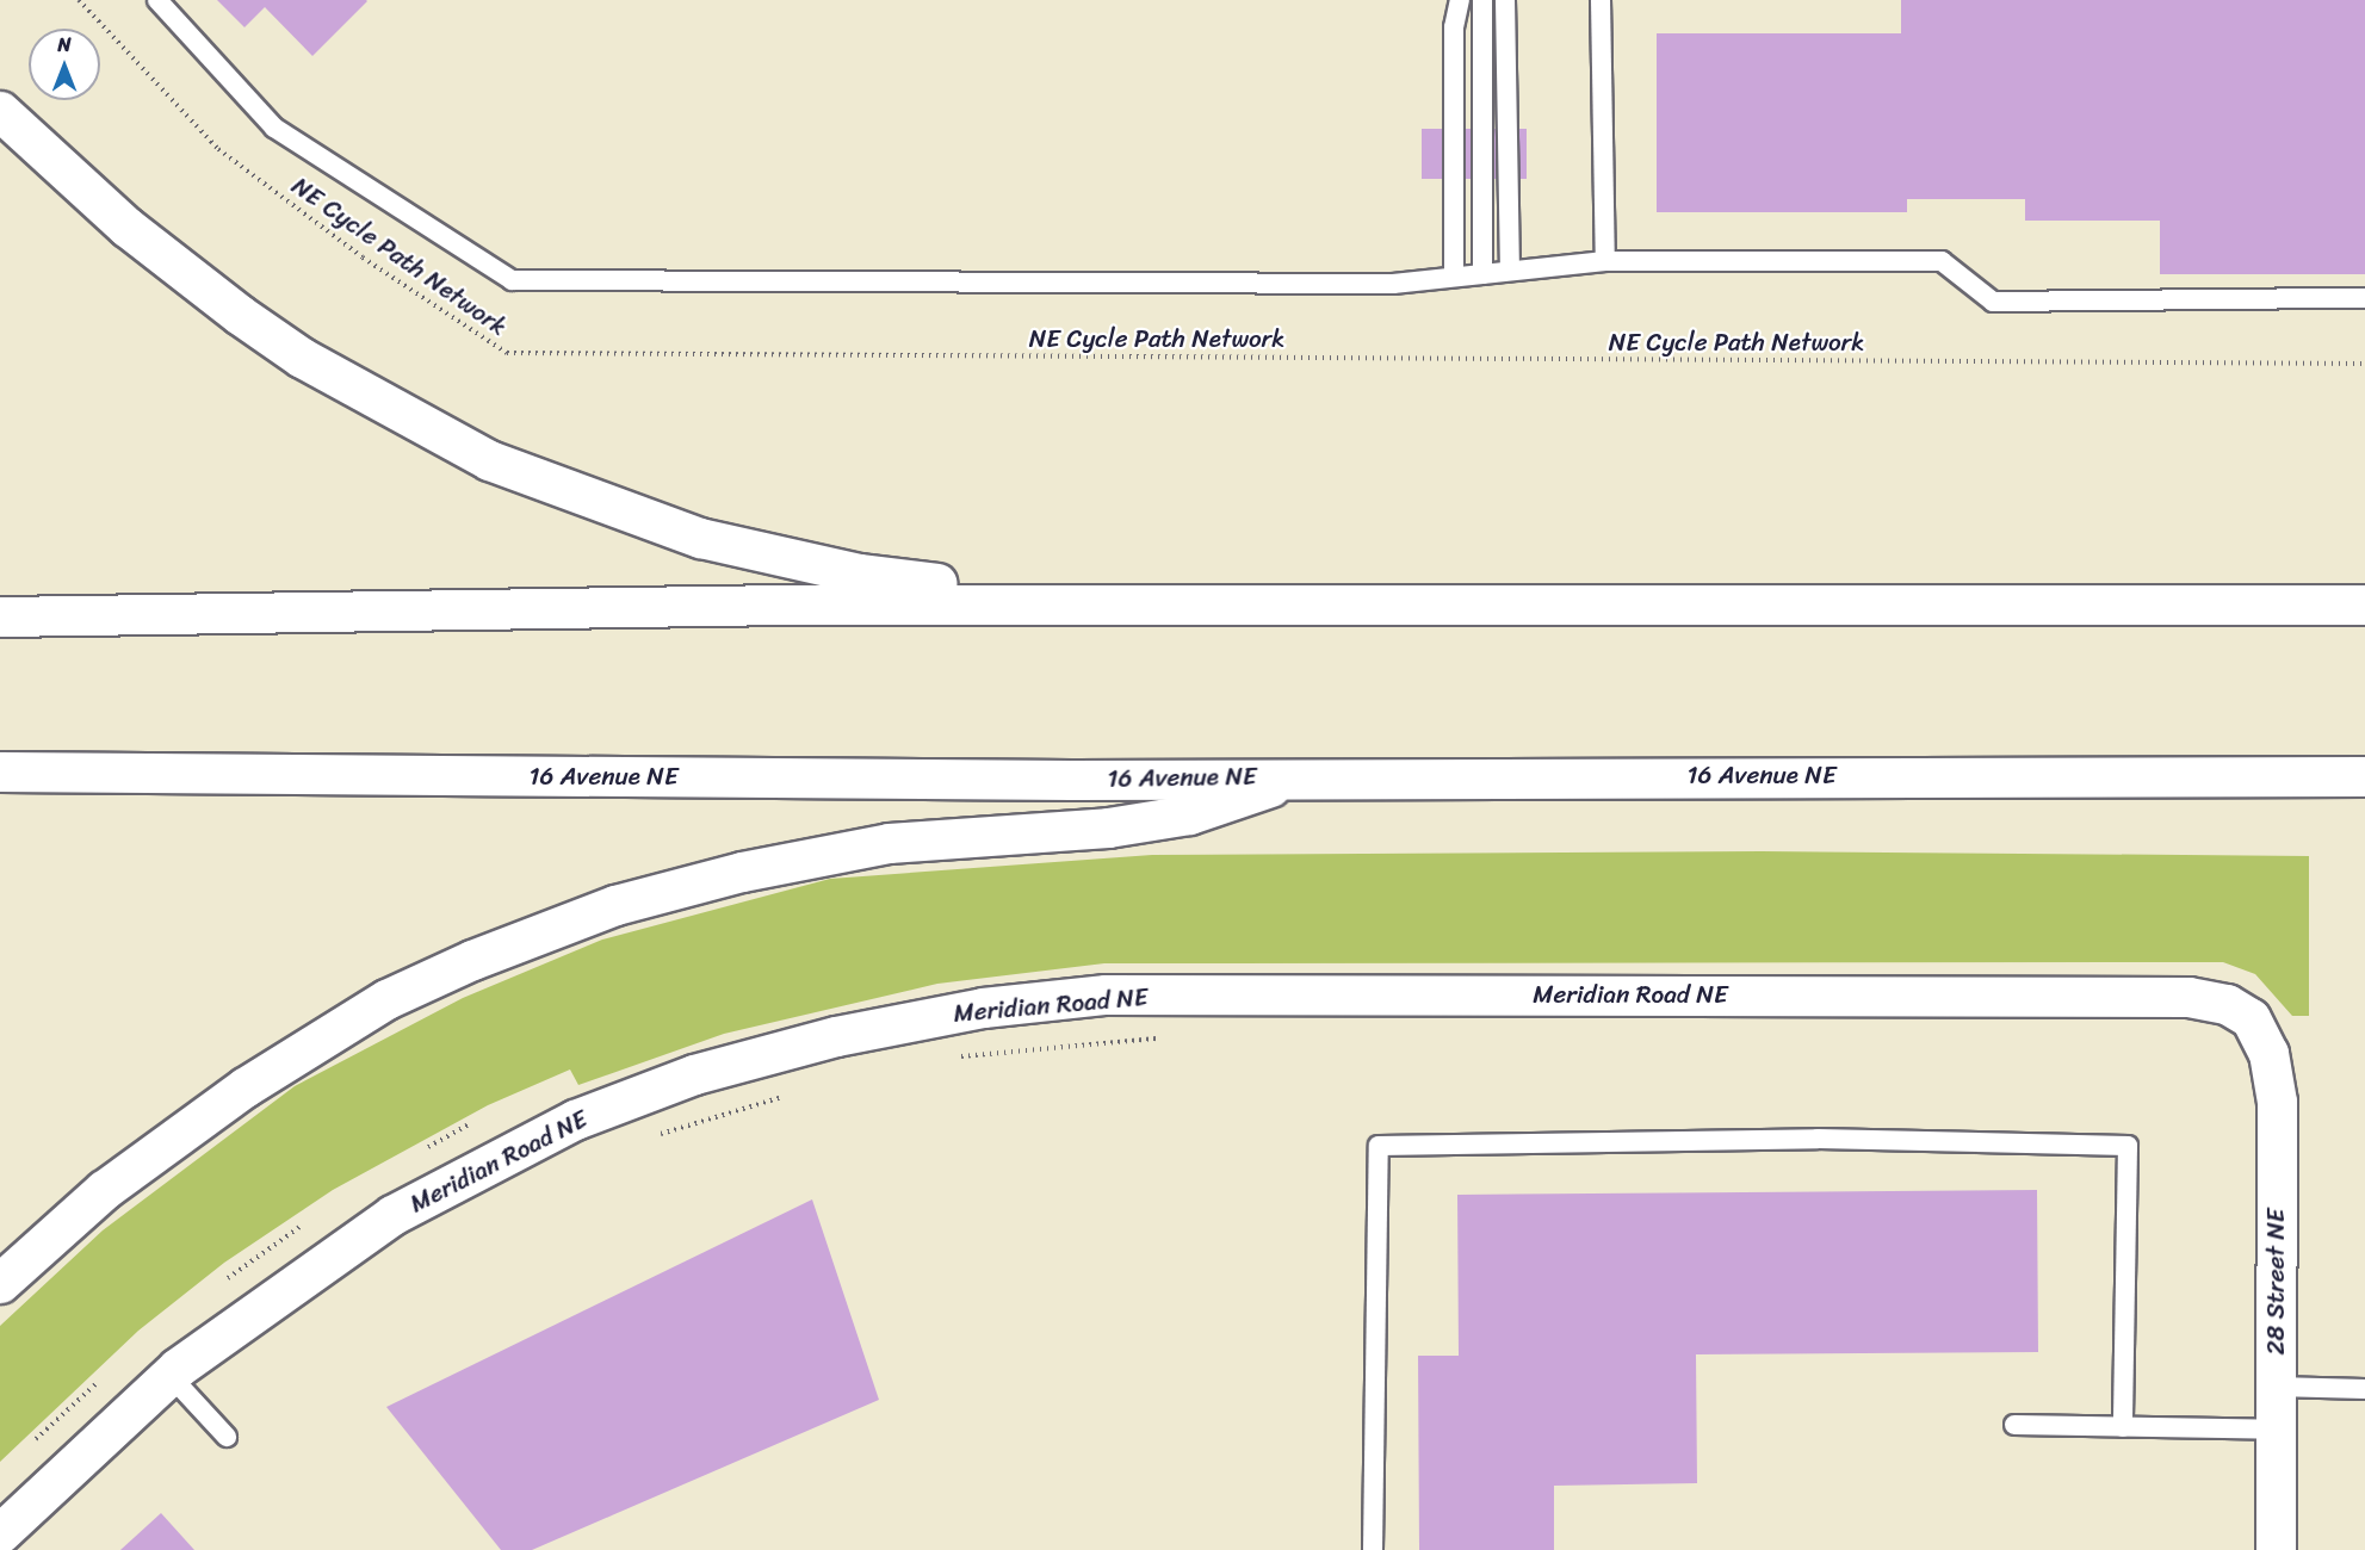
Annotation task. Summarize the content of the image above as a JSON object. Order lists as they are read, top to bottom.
{
  "streets": {
    "main road": ["16 Avenue NE", "Meridian Road NE", "28 Street NE"],
    "path": ["NE Cycle Path Network"]
  },
  "crossings": [
    ["Meridian Road NE", "28 Street NE"]
  ],
  "north": "top"
}
